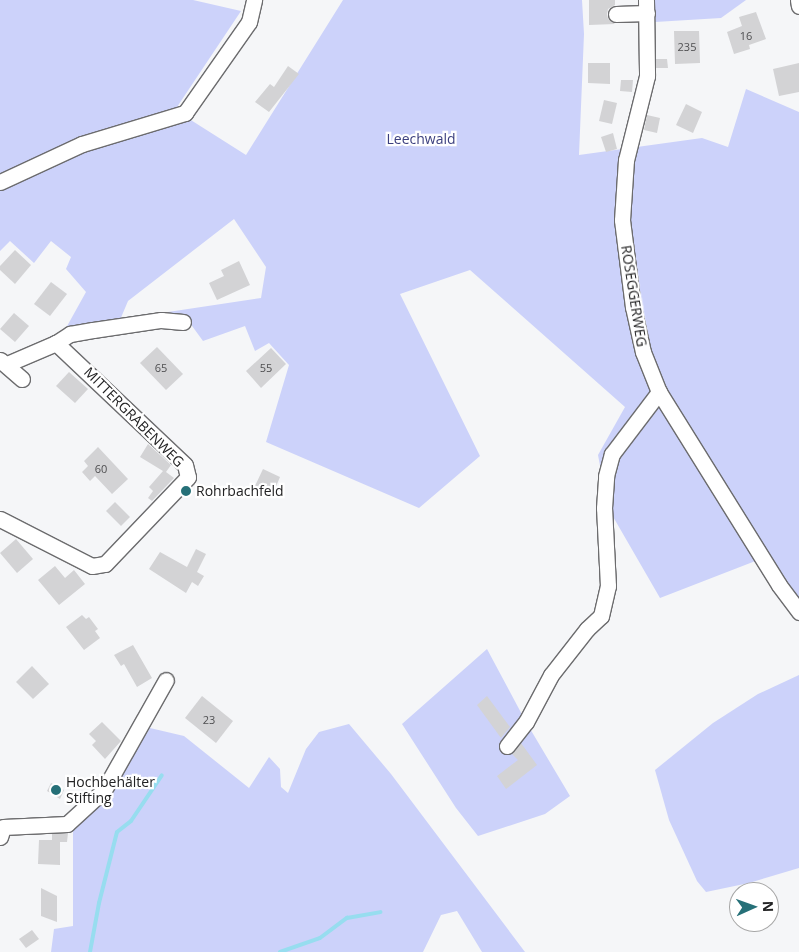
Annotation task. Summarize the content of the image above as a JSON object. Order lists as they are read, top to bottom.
{
  "streets": {
    "street": ["ROSEGGERWEG", "MITTERGRABENWEG"]
  },
  "parks": ["Leechwald"],
  "places": ["Rohrbachfeld", "Hochbehälter Stifting"],
  "house_numbers": [
    "16",
    "235",
    "65",
    "55",
    "60",
    "23"
  ],
  "north": "right"
}
